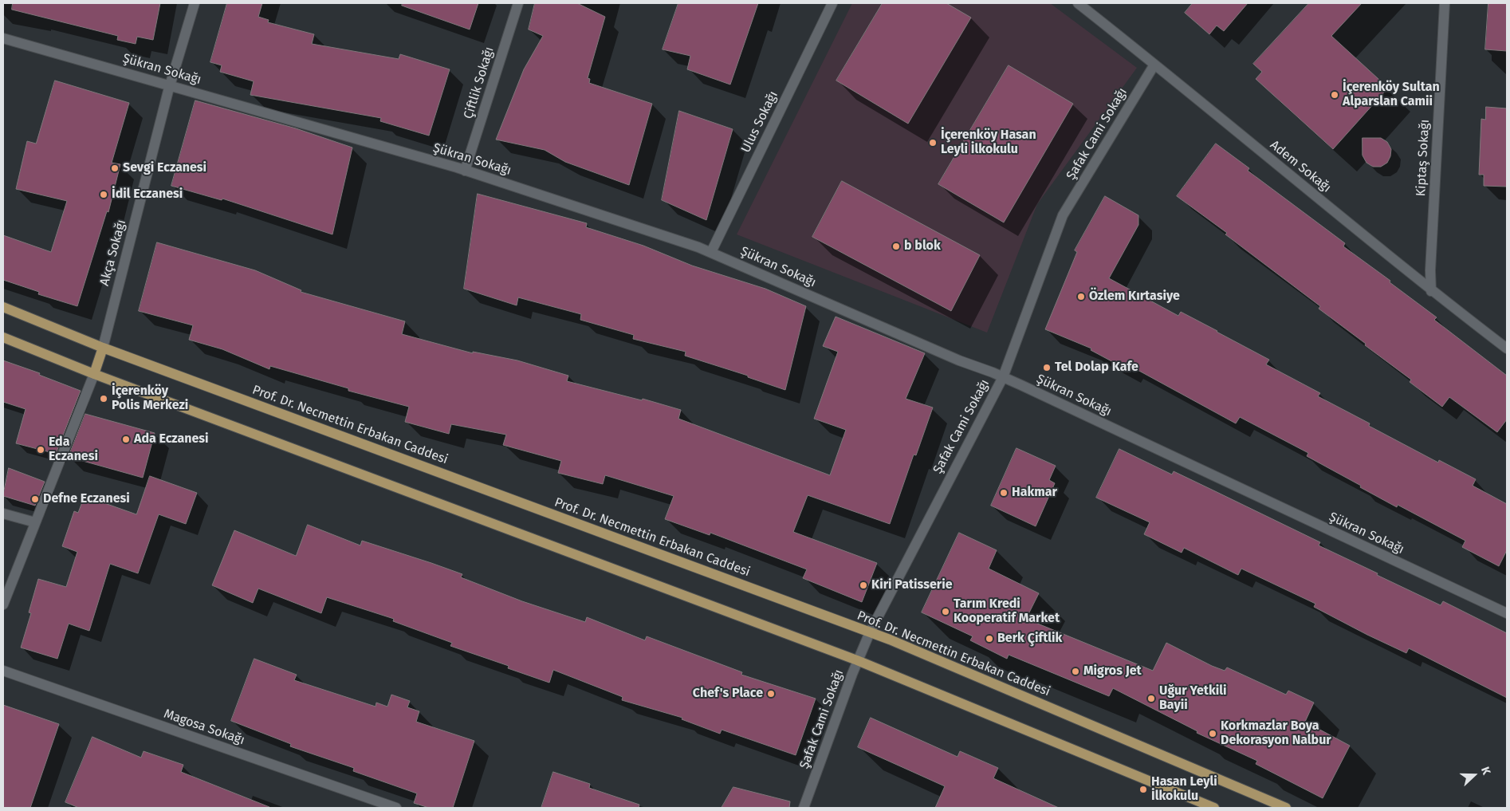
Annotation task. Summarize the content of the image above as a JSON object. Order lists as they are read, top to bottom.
{
  "streets": {
    "main road": ["Prof. Dr. Necmettin Erbakan Caddesi"],
    "street": [
      "Şükran Sokağı",
      "Çiftlik Sokağı",
      "Ulus Sokağı",
      "Şafak Cami Sokağı",
      "Kiptaş Sokağı",
      "Adem Sokağı",
      "Akça Sokağı",
      "Magosa Sokağı"
    ]
  },
  "crossings": [
    ["Şükran Sokağı", "Çiftlik Sokağı"],
    ["Şükran Sokağı", "Ulus Sokağı"],
    ["Şükran Sokağı", "Şafak Cami Sokağı"],
    ["Şükran Sokağı", "Akça Sokağı"],
    ["Şafak Cami Sokağı", "Adem Sokağı"],
    ["Şafak Cami Sokağı", "Prof. Dr. Necmettin Erbakan Caddesi"],
    ["Kiptaş Sokağı", "Adem Sokağı"],
    ["Akça Sokağı", "Prof. Dr. Necmettin Erbakan Caddesi"]
  ],
  "places": [
    "İçerenköy Sultan Alparslan Camii",
    "İçerenköy Hasan Leyli İlkokulu",
    "Sevgi Eczanesi",
    "İdil Eczanesi",
    "b blok",
    "Özlem Kırtasiye",
    "Tel Dolap Kafe",
    "İçerenköy Polis Merkezi",
    "Ada Eczanesi",
    "Eda Eczanesi",
    "Hakmar",
    "Defne Eczanesi",
    "Kiri Patisserie",
    "Tarım Kredi Kooperatif Market",
    "Berk Çiftlik",
    "Migros Jet",
    "Chef's Place",
    "Uğur Yetkili Bayii",
    "Korkmazlar Boya Dekorasyon Nalbur",
    "Hasan Leyli İlkokulu"
  ],
  "north": "right"
}
